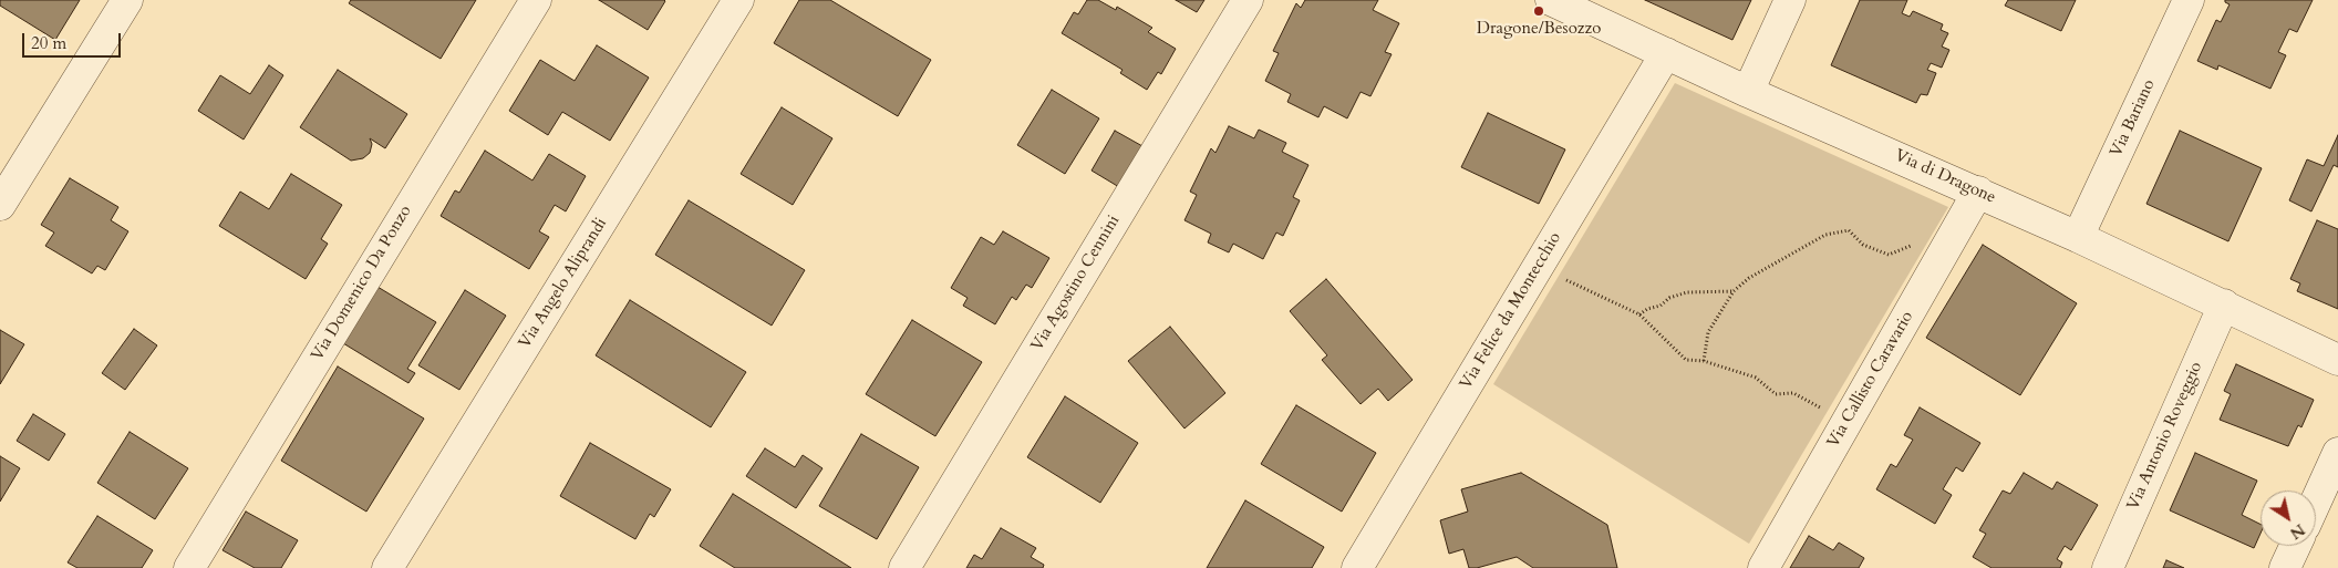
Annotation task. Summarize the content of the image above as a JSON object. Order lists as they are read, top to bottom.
{
  "streets": {
    "street": [
      "Via Bariano",
      "Via di Dragone",
      "Via Domenico Da Ponzo",
      "Via Angelo Aliprandi",
      "Via Agostino Cennini",
      "Via Felice da Montecchio",
      "Via Callisto Caravario",
      "Via Antonio Roveggio"
    ]
  },
  "crossings": [
    ["Via Bariano", "Via di Dragone"],
    ["Via di Dragone", "Via Felice da Montecchio"],
    ["Via di Dragone", "Via Callisto Caravario"],
    ["Via di Dragone", "Via Antonio Roveggio"]
  ],
  "places": ["Dragone/Besozzo"],
  "scale_bar": "20 m",
  "north": "bottom right"
}
